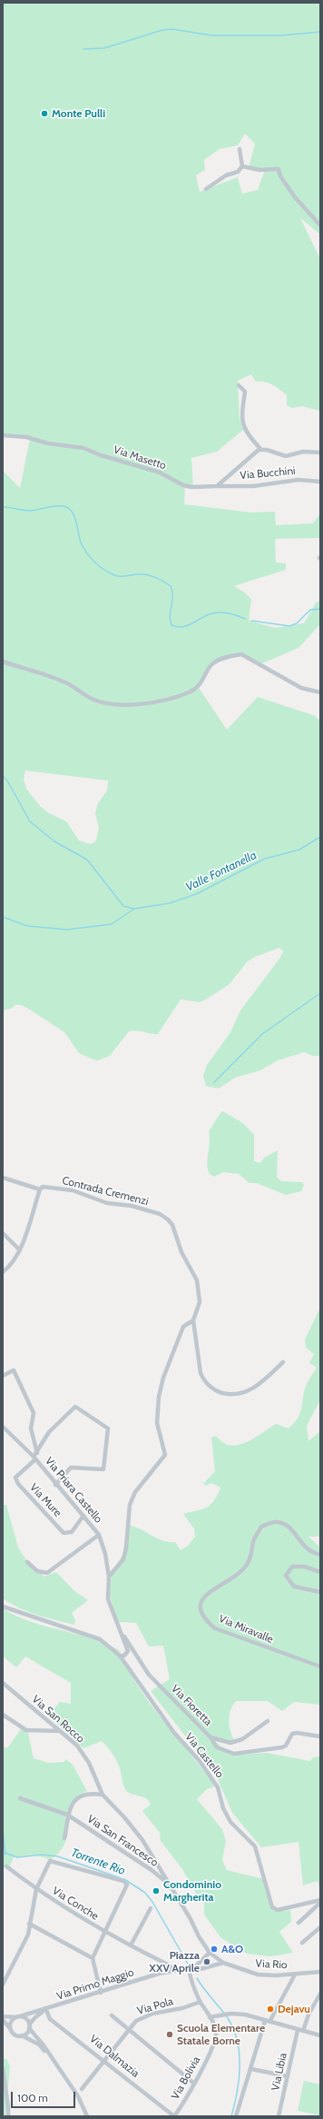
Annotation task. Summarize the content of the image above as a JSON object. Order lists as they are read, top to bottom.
{
  "streets": {
    "street": [
      "Via Masetto",
      "Via Bucchini",
      "Contrada Cremenzi",
      "Via Priara Castello",
      "Via Mure",
      "Via Miravalle",
      "Via Fioretta",
      "Via San Rocco",
      "Via Castello",
      "Via San Francesco",
      "Via Conche",
      "Via Rio",
      "Via Primo Maggio",
      "Via Pola",
      "Via Dalmazia",
      "Via Libia",
      "Via Bolivia"
    ]
  },
  "crossings": [
    ["Via Masetto", "Via Bucchini"],
    ["Via Priara Castello", "Via Mure"],
    ["Via Priara Castello", "Via Fioretta"],
    ["Via Priara Castello", "Via Castello"],
    ["Via San Rocco", "Via San Francesco"],
    ["Via San Rocco", "Via Rio"],
    ["Via San Rocco", "Via Primo Maggio"],
    ["Via Conche", "Via Primo Maggio"],
    ["Via Rio", "Via Primo Maggio"],
    ["Via Primo Maggio", "Via Dalmazia"],
    ["Via Primo Maggio", "Via Bolivia"],
    ["Via Pola", "Via Dalmazia"],
    ["Via Pola", "Via Bolivia"],
    ["Via Dalmazia", "Via Bolivia"]
  ],
  "water": ["Valle Fontanella", "Torrente Rio"],
  "places": [
    "Monte Pulli",
    "Condominio Margherita",
    "A&O",
    "Piazza XXV Aprile",
    "Dejavu",
    "Scuola Elementare Statale Borne"
  ],
  "scale_bar": "100 m"
}
